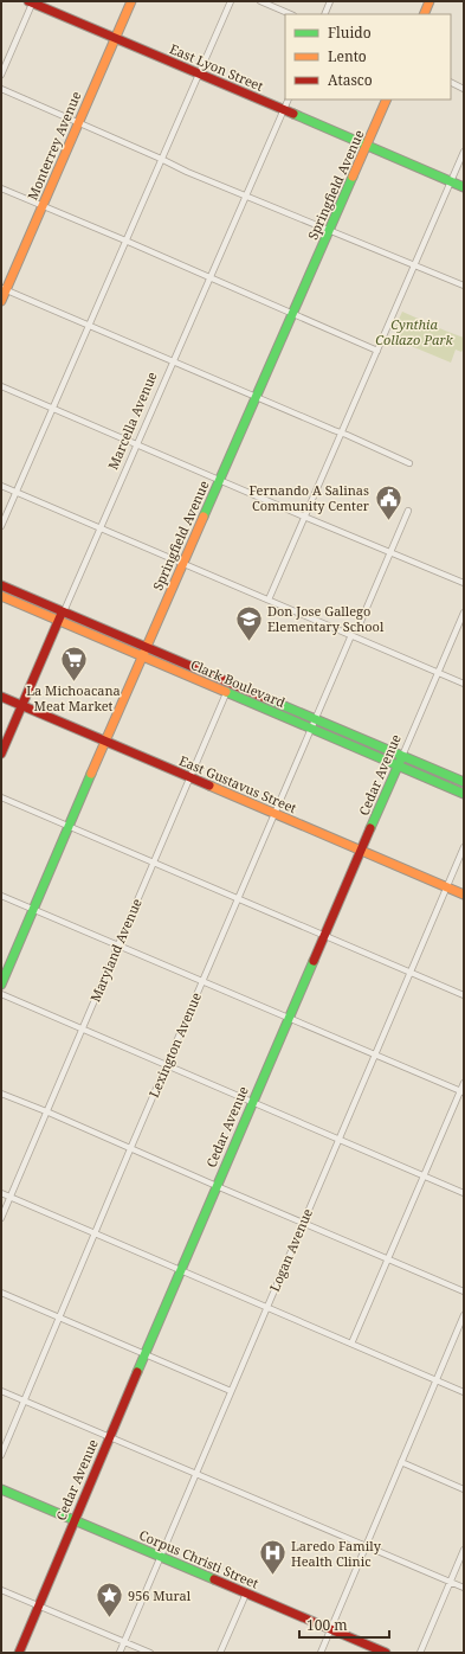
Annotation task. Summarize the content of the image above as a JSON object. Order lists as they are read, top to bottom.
{
  "streets": {
    "main road": [
      "East Lyon Street",
      "Monterrey Avenue",
      "Springfield Avenue",
      "Marcella Avenue",
      "Clark Boulevard",
      "Cedar Avenue",
      "East Gustavus Street",
      "Corpus Christi Street"
    ],
    "street": ["Maryland Avenue", "Lexington Avenue", "Logan Avenue"]
  },
  "crossings": [
    ["East Lyon Street", "Monterrey Avenue"],
    ["East Lyon Street", "Springfield Avenue"],
    ["East Lyon Street", "Marcella Avenue"],
    ["Springfield Avenue", "Clark Boulevard"],
    ["Springfield Avenue", "East Gustavus Street"],
    ["Marcella Avenue", "Clark Boulevard"],
    ["Marcella Avenue", "East Gustavus Street"],
    ["Clark Boulevard", "Cedar Avenue"],
    ["Clark Boulevard", "Maryland Avenue"],
    ["Clark Boulevard", "Lexington Avenue"],
    ["Cedar Avenue", "East Gustavus Street"],
    ["Cedar Avenue", "Corpus Christi Street"],
    ["East Gustavus Street", "Maryland Avenue"],
    ["East Gustavus Street", "Lexington Avenue"],
    ["East Gustavus Street", "Logan Avenue"],
    ["Logan Avenue", "Corpus Christi Street"]
  ],
  "parks": ["Cynthia Collazo Park"],
  "places": {
    "public building": ["Fernando A Salinas Community Center"],
    "school or university": ["Don Jose Gallego Elementary School"],
    "supermarket": ["La Michoacana Meat Market"],
    "hospital": ["Laredo Family Health Clinic"],
    "place": ["956 Mural"]
  },
  "legend": ["Fluido", "Lento", "Atasco"],
  "scale_bar": "100 m"
}
